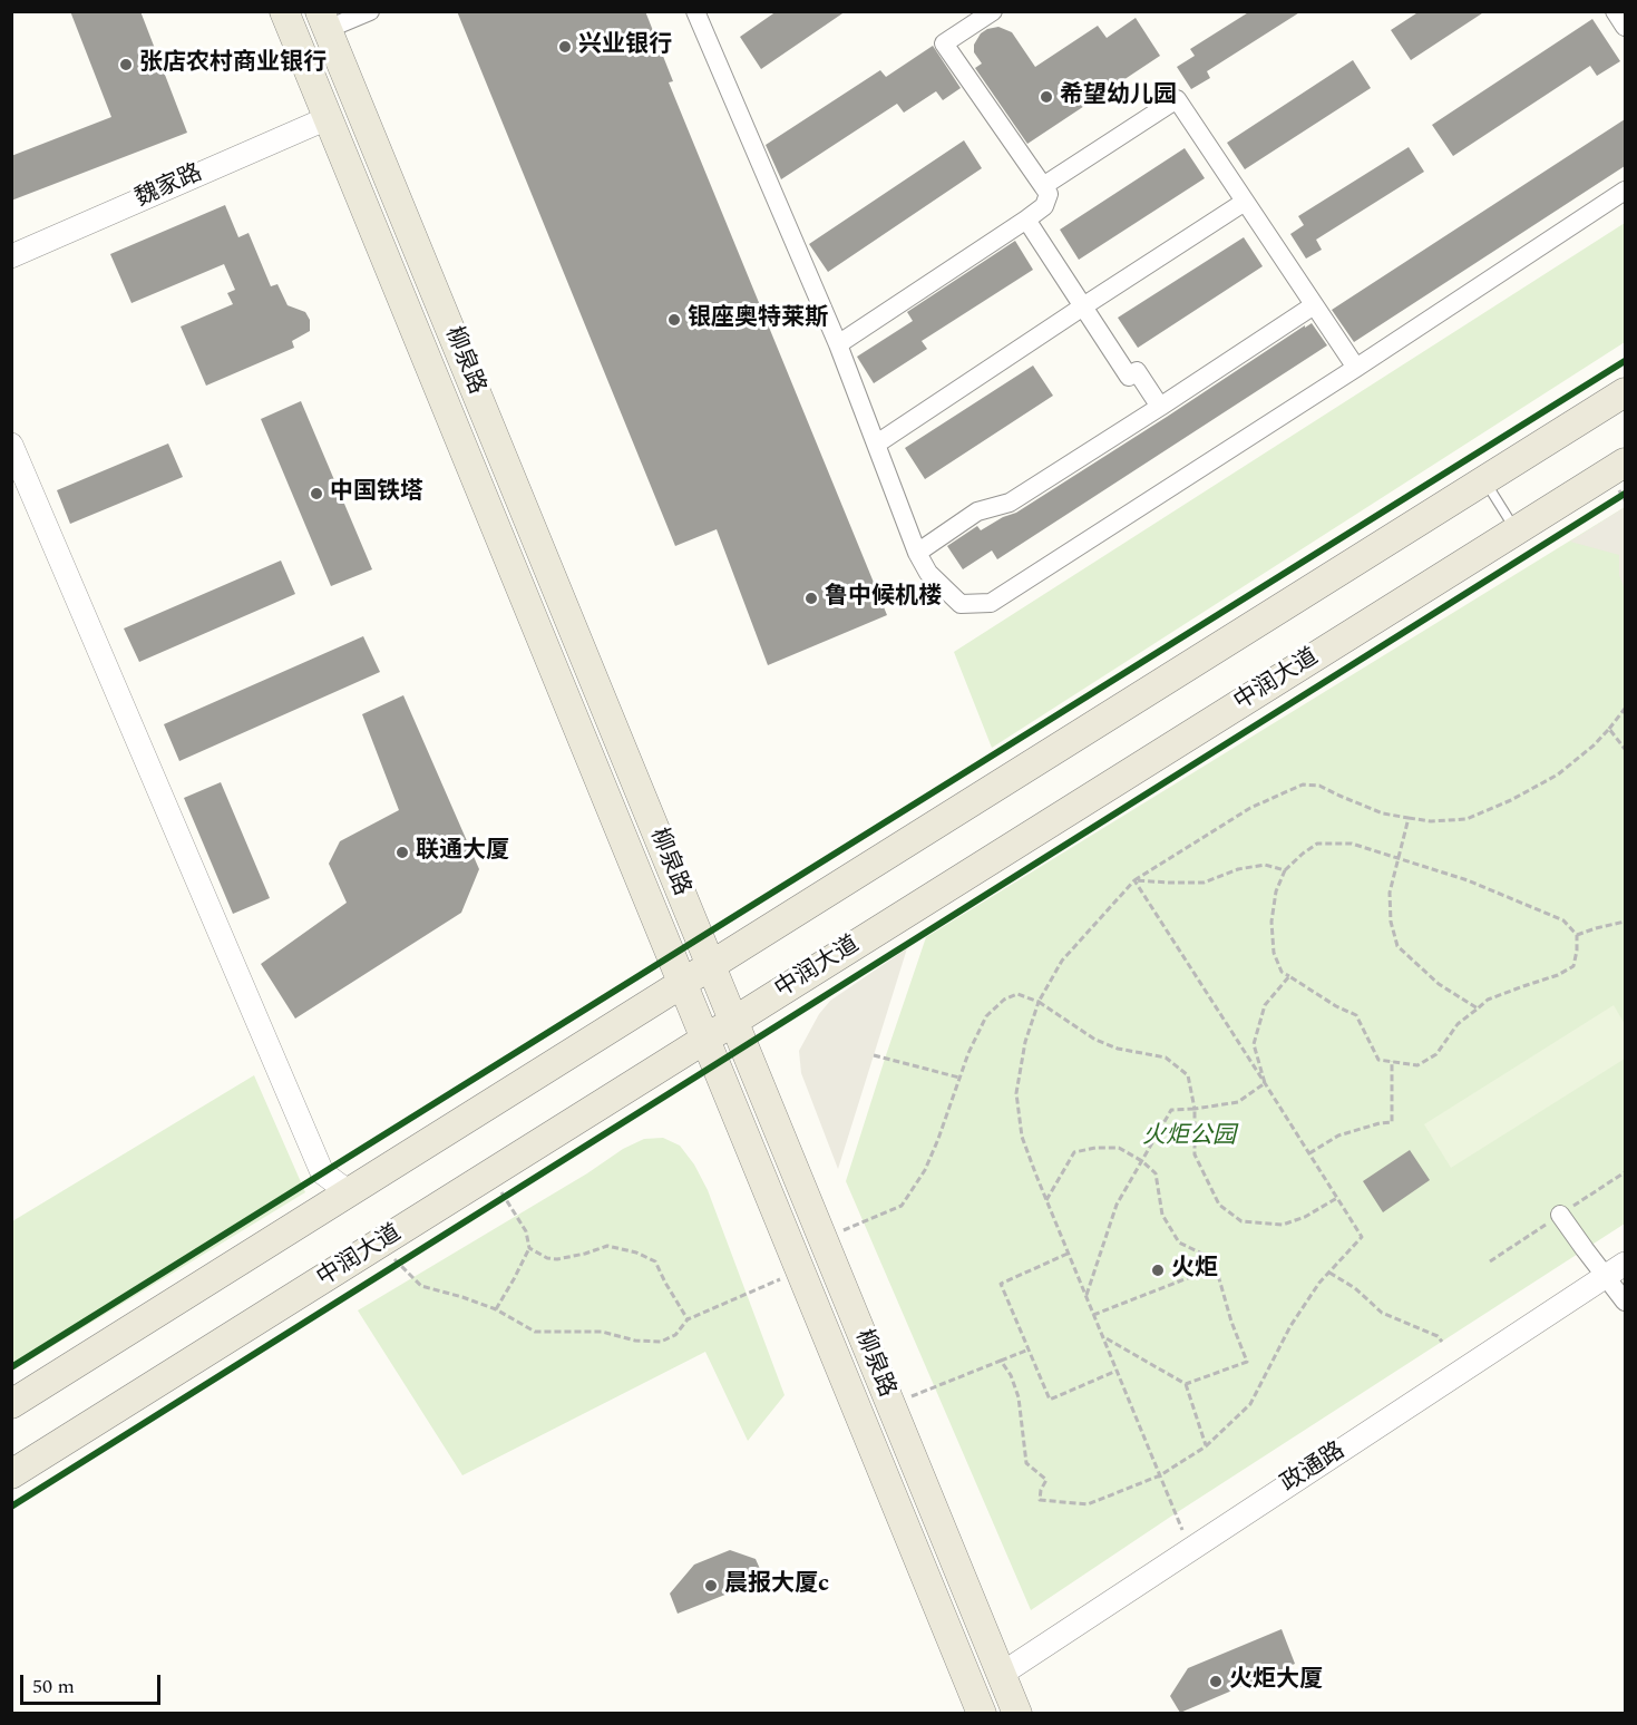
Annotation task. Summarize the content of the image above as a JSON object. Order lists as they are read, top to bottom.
{
  "streets": {
    "main road": ["柳泉路", "中润大道"],
    "street": ["魏家路", "政通路"]
  },
  "crossings": [
    ["魏家路", "柳泉路"],
    ["柳泉路", "中润大道"],
    ["柳泉路", "政通路"]
  ],
  "parks": ["火炬公园"],
  "places": [
    "兴业银行",
    "张店农村商业银行",
    "希望幼儿园",
    "银座奥特莱斯",
    "中国铁塔",
    "鲁中候机楼",
    "联通大厦",
    "火炬",
    "晨报大厦c",
    "火炬大厦"
  ],
  "scale_bar": "50 m"
}
